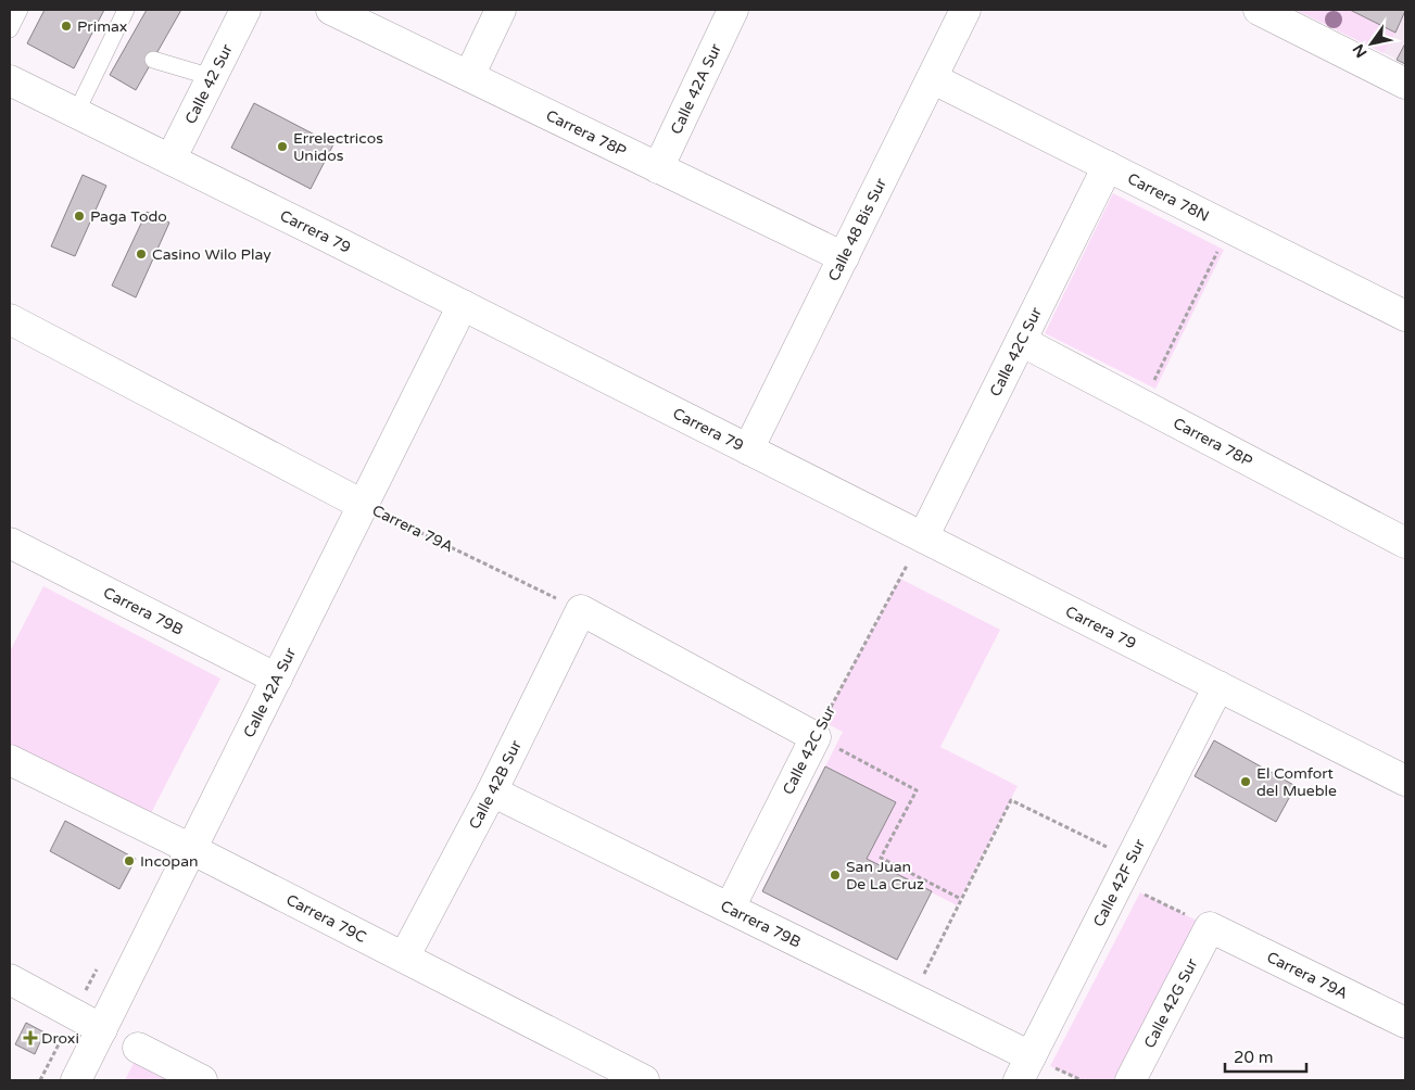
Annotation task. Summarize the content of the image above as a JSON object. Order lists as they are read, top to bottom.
{
  "streets": {
    "street": [
      "Calle 42 Sur",
      "Calle 42A Sur",
      "Carrera 78P",
      "Carrera 78N",
      "Calle 48 Bis Sur",
      "Carrera 79",
      "Calle 42C Sur",
      "Carrera 79A",
      "Carrera 79B",
      "Calle 42B Sur",
      "Calle 42F Sur",
      "Carrera 79C",
      "Calle 42G Sur"
    ]
  },
  "crossings": [
    ["Calle 42 Sur", "Carrera 79"],
    ["Calle 42A Sur", "Carrera 78P"],
    ["Calle 42A Sur", "Carrera 79"],
    ["Calle 42A Sur", "Carrera 79A"],
    ["Calle 42A Sur", "Carrera 79B"],
    ["Calle 42A Sur", "Carrera 79C"],
    ["Carrera 78P", "Calle 48 Bis Sur"],
    ["Carrera 78P", "Calle 42C Sur"],
    ["Carrera 78N", "Calle 48 Bis Sur"],
    ["Carrera 78N", "Calle 42C Sur"],
    ["Calle 48 Bis Sur", "Carrera 79"],
    ["Carrera 79", "Calle 42C Sur"],
    ["Carrera 79", "Calle 42F Sur"],
    ["Calle 42C Sur", "Carrera 79B"],
    ["Carrera 79A", "Calle 42B Sur"],
    ["Carrera 79A", "Calle 42G Sur"],
    ["Carrera 79B", "Calle 42B Sur"],
    ["Carrera 79B", "Calle 42F Sur"],
    ["Calle 42B Sur", "Carrera 79C"]
  ],
  "places": {
    "other": [
      "Primax",
      "Errelectricos Unidos",
      "Paga Todo",
      "Casino Wilo Play",
      "El Comfort del Mueble",
      "Incopan",
      "San Juan De La Cruz"
    ],
    "health": ["Droxi"]
  },
  "scale_bar": "20 m",
  "north": "bottom left"
}
